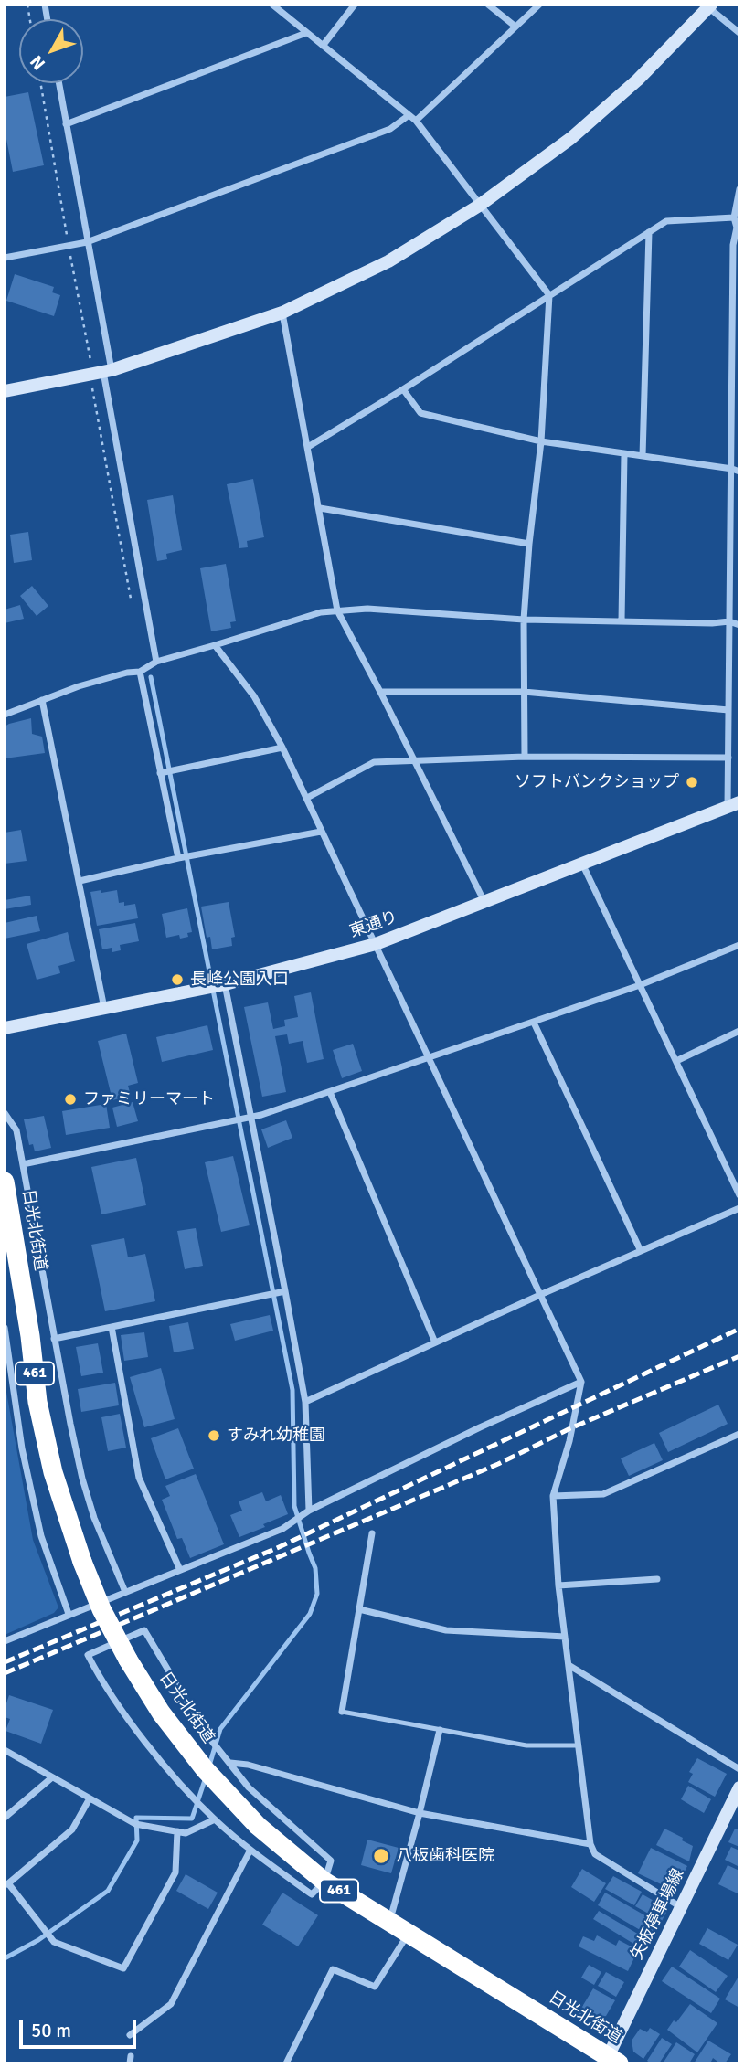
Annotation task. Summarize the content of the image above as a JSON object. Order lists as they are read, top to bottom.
{
  "streets": {
    "highway": ["日光北街道", "461"],
    "street": ["東通り", "矢板停車場線"]
  },
  "crossings": [
    ["日光北街道", "矢板停車場線"]
  ],
  "places": [
    "ソフトバンクショップ",
    "長峰公園入口",
    "ファミリーマート",
    "すみれ幼稚園",
    "八板歯科医院"
  ],
  "scale_bar": "50 m",
  "north": "bottom left"
}
